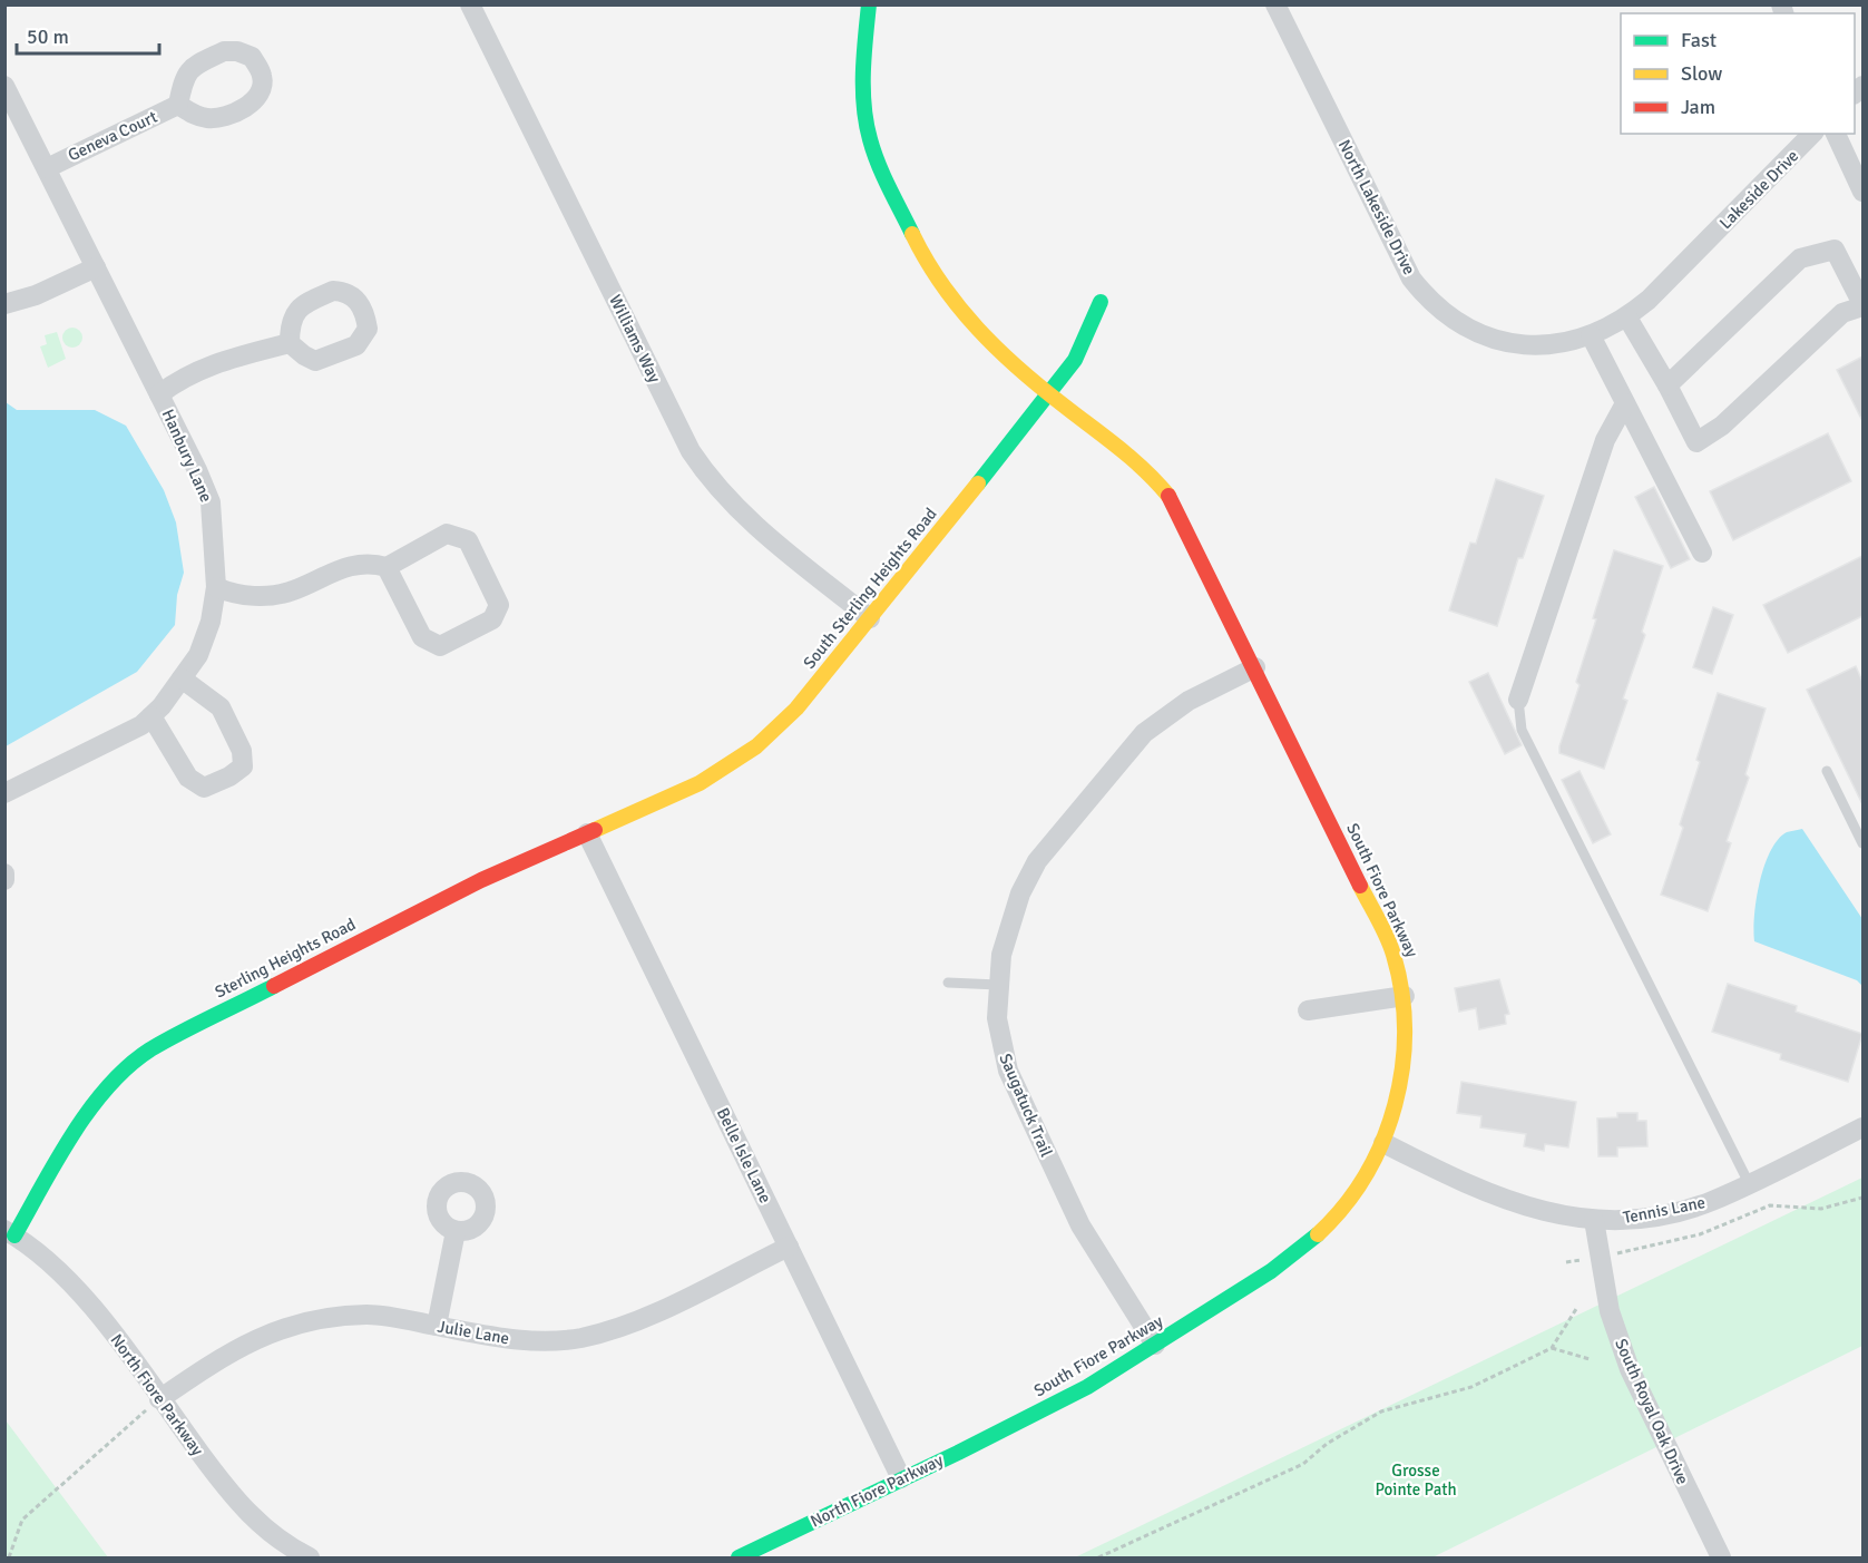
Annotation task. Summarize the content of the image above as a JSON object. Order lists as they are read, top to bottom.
{
  "streets": {
    "street": [
      "Geneva Court",
      "Lakeside Drive",
      "North Lakeside Drive",
      "Williams Way",
      "Hanbury Lane",
      "South Sterling Heights Road",
      "South Fiore Parkway",
      "Sterling Heights Road",
      "Saugatuck Trail",
      "Belle Isle Lane",
      "Tennis Lane",
      "Julie Lane",
      "North Fiore Parkway",
      "South Royal Oak Drive"
    ]
  },
  "crossings": [
    ["Geneva Court", "Hanbury Lane"],
    ["Lakeside Drive", "North Lakeside Drive"],
    ["Williams Way", "South Sterling Heights Road"],
    ["South Sterling Heights Road", "South Fiore Parkway"],
    ["South Sterling Heights Road", "Sterling Heights Road"],
    ["South Fiore Parkway", "Saugatuck Trail"],
    ["South Fiore Parkway", "Tennis Lane"],
    ["South Fiore Parkway", "North Fiore Parkway"],
    ["Sterling Heights Road", "Belle Isle Lane"],
    ["Sterling Heights Road", "North Fiore Parkway"],
    ["Belle Isle Lane", "Julie Lane"],
    ["Belle Isle Lane", "North Fiore Parkway"],
    ["Tennis Lane", "South Royal Oak Drive"],
    ["Julie Lane", "North Fiore Parkway"]
  ],
  "parks": ["Grosse Pointe Path"],
  "legend": ["Fast", "Slow", "Jam"],
  "scale_bar": "50 m"
}
